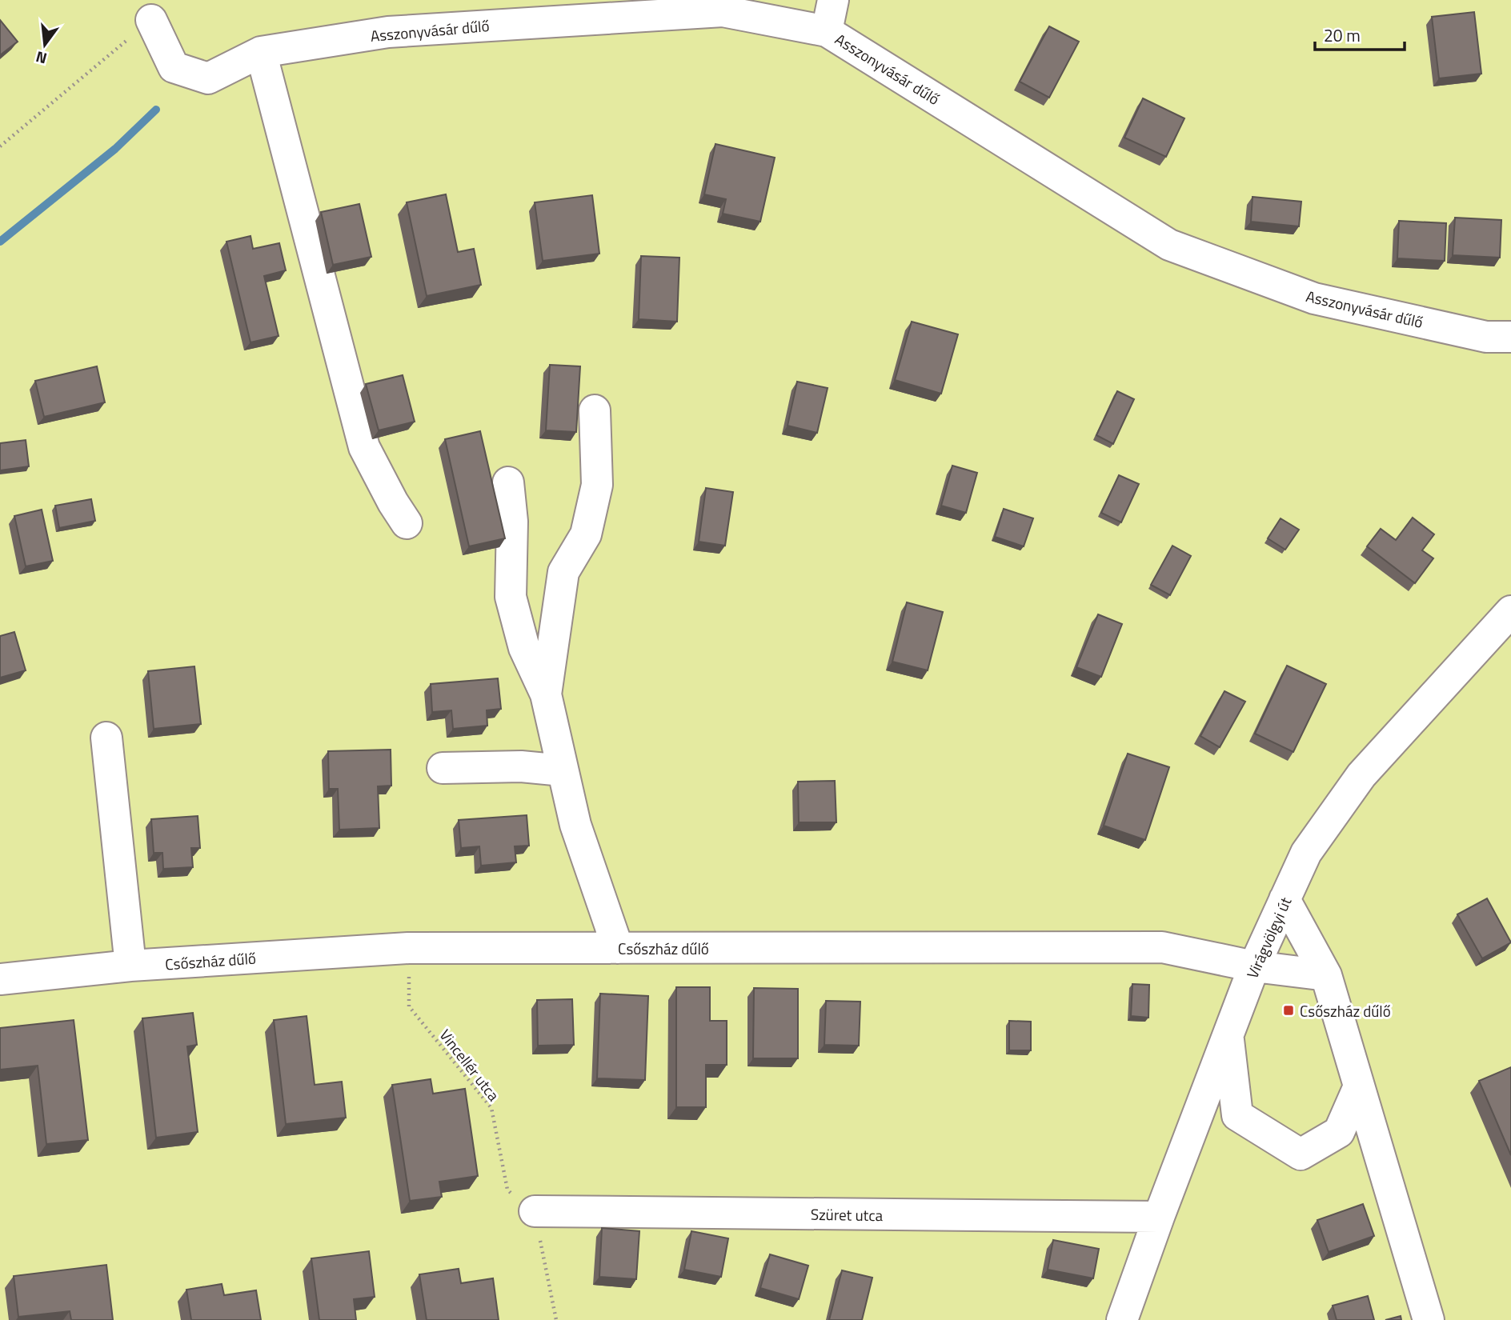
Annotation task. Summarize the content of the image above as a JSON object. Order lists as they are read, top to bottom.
{
  "streets": {
    "street": [
      "Asszonyvásár dűlő",
      "Virágvölgyi út",
      "Csőszház dűlő",
      "Szüret utca"
    ],
    "path": ["Vincellér utca"]
  },
  "crossings": [
    ["Virágvölgyi út", "Csőszház dűlő"],
    ["Virágvölgyi út", "Szüret utca"],
    ["Csőszház dűlő", "Vincellér utca"],
    ["Vincellér utca", "Szüret utca"]
  ],
  "places": {
    "transit": ["Csőszház dűlő"]
  },
  "scale_bar": "20 m",
  "north": "bottom"
}
